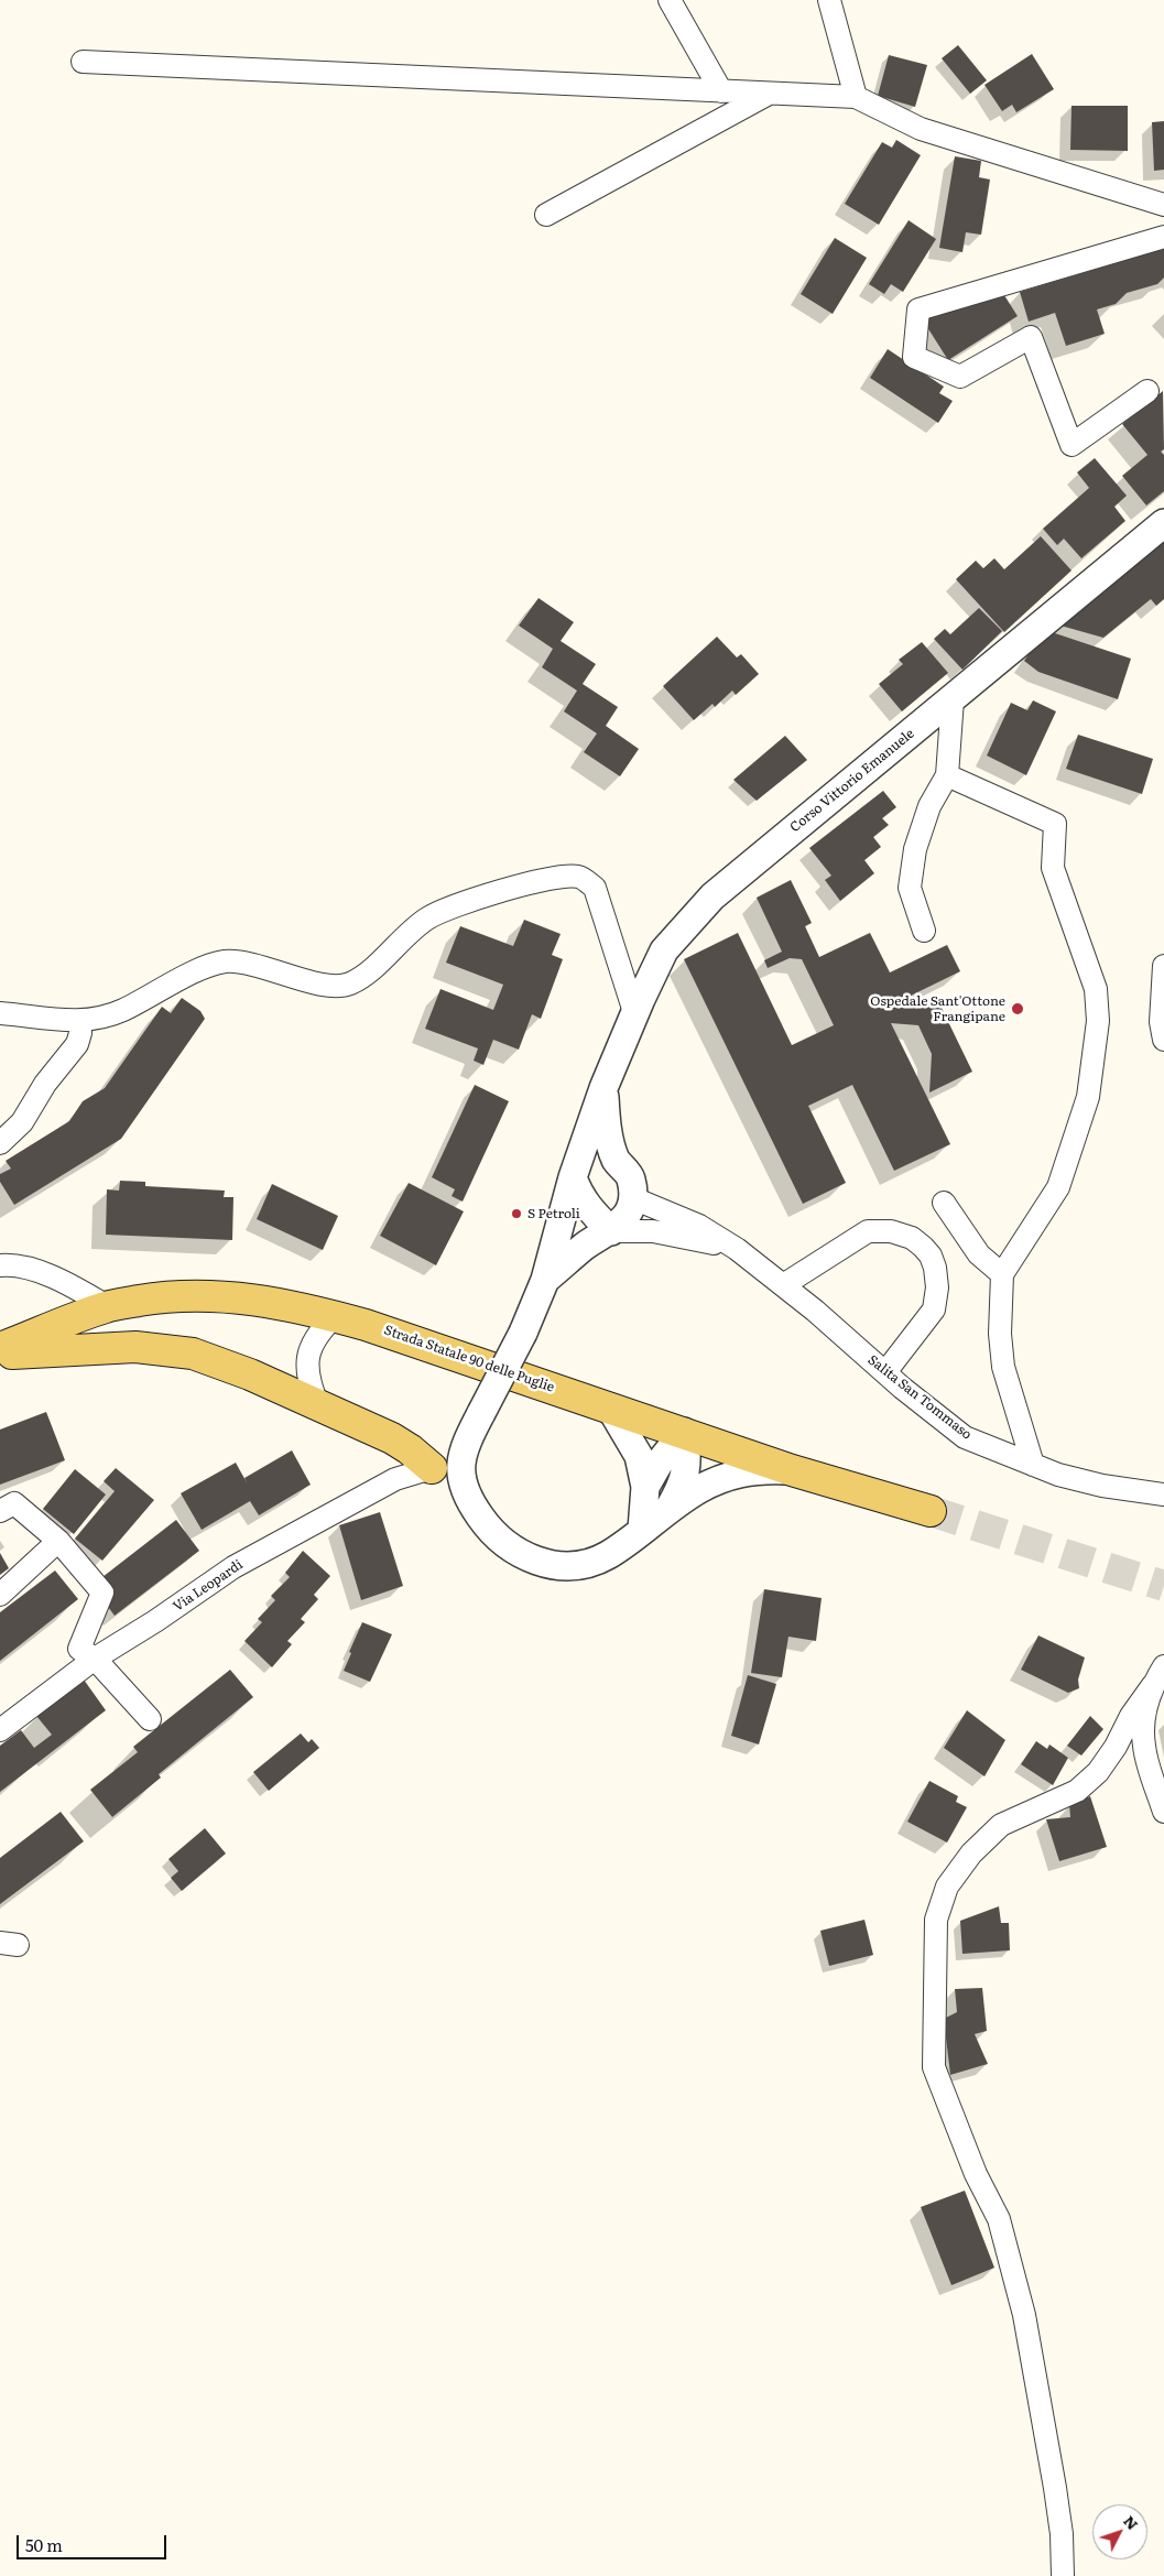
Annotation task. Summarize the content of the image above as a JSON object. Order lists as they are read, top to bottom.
{
  "streets": {
    "main road": ["Strada Statale 90 delle Puglie"],
    "street": ["Corso Vittorio Emanuele", "Salita San Tommaso", "Via Leopardi"]
  },
  "crossings": [
    ["Corso Vittorio Emanuele", "Strada Statale 90 delle Puglie"],
    ["Corso Vittorio Emanuele", "Salita San Tommaso"],
    ["Corso Vittorio Emanuele", "Via Leopardi"]
  ],
  "places": ["Ospedale Sant'Ottone Frangipane", "S Petroli"],
  "scale_bar": "50 m",
  "north": "top right"
}
